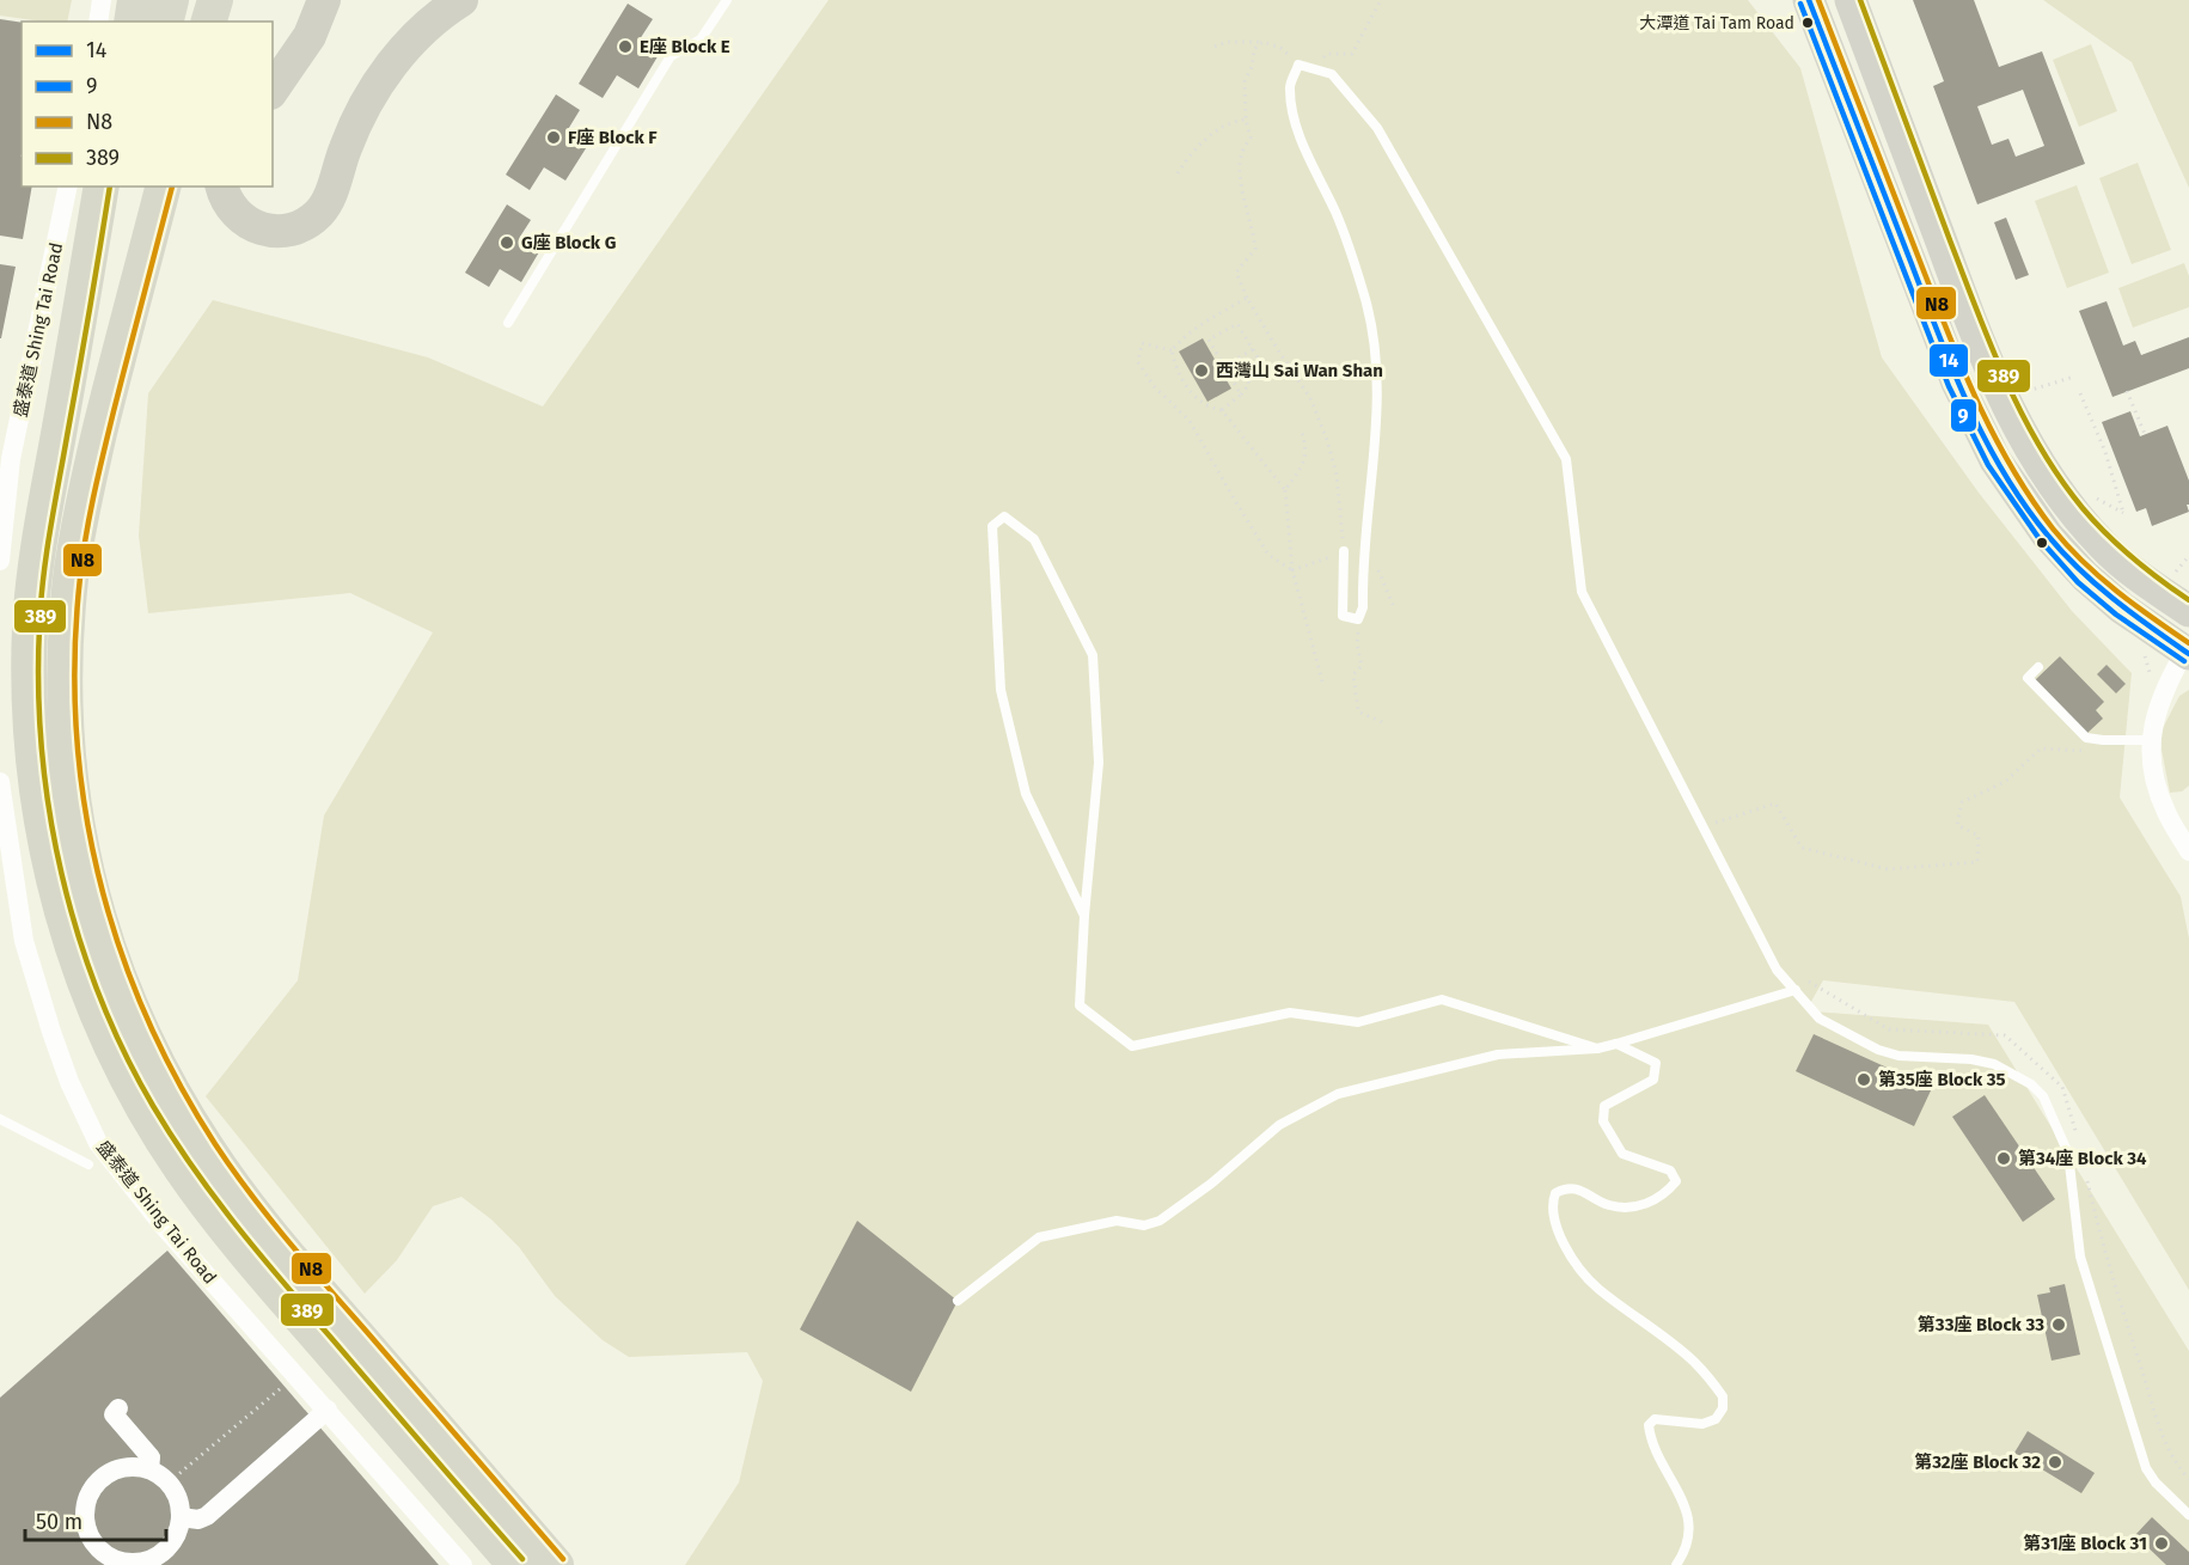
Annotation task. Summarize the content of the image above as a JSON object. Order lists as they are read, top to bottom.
{
  "streets": {
    "street": ["盛泰道 Shing Tai Road"]
  },
  "places": [
    "大潭道 Tai Tam Road",
    "E座 Block E",
    "F座 Block F",
    "G座 Block G",
    "西灣山 Sai Wan Shan",
    "第35座 Block 35",
    "第34座 Block 34",
    "第33座 Block 33",
    "第32座 Block 32",
    "第31座 Block 31"
  ],
  "lines": [
    "transit line 14",
    "transit line N8",
    "transit line 389",
    "transit line 9"
  ],
  "legend": [
    "14",
    "9",
    "N8",
    "389"
  ],
  "scale_bar": "50 m"
}
